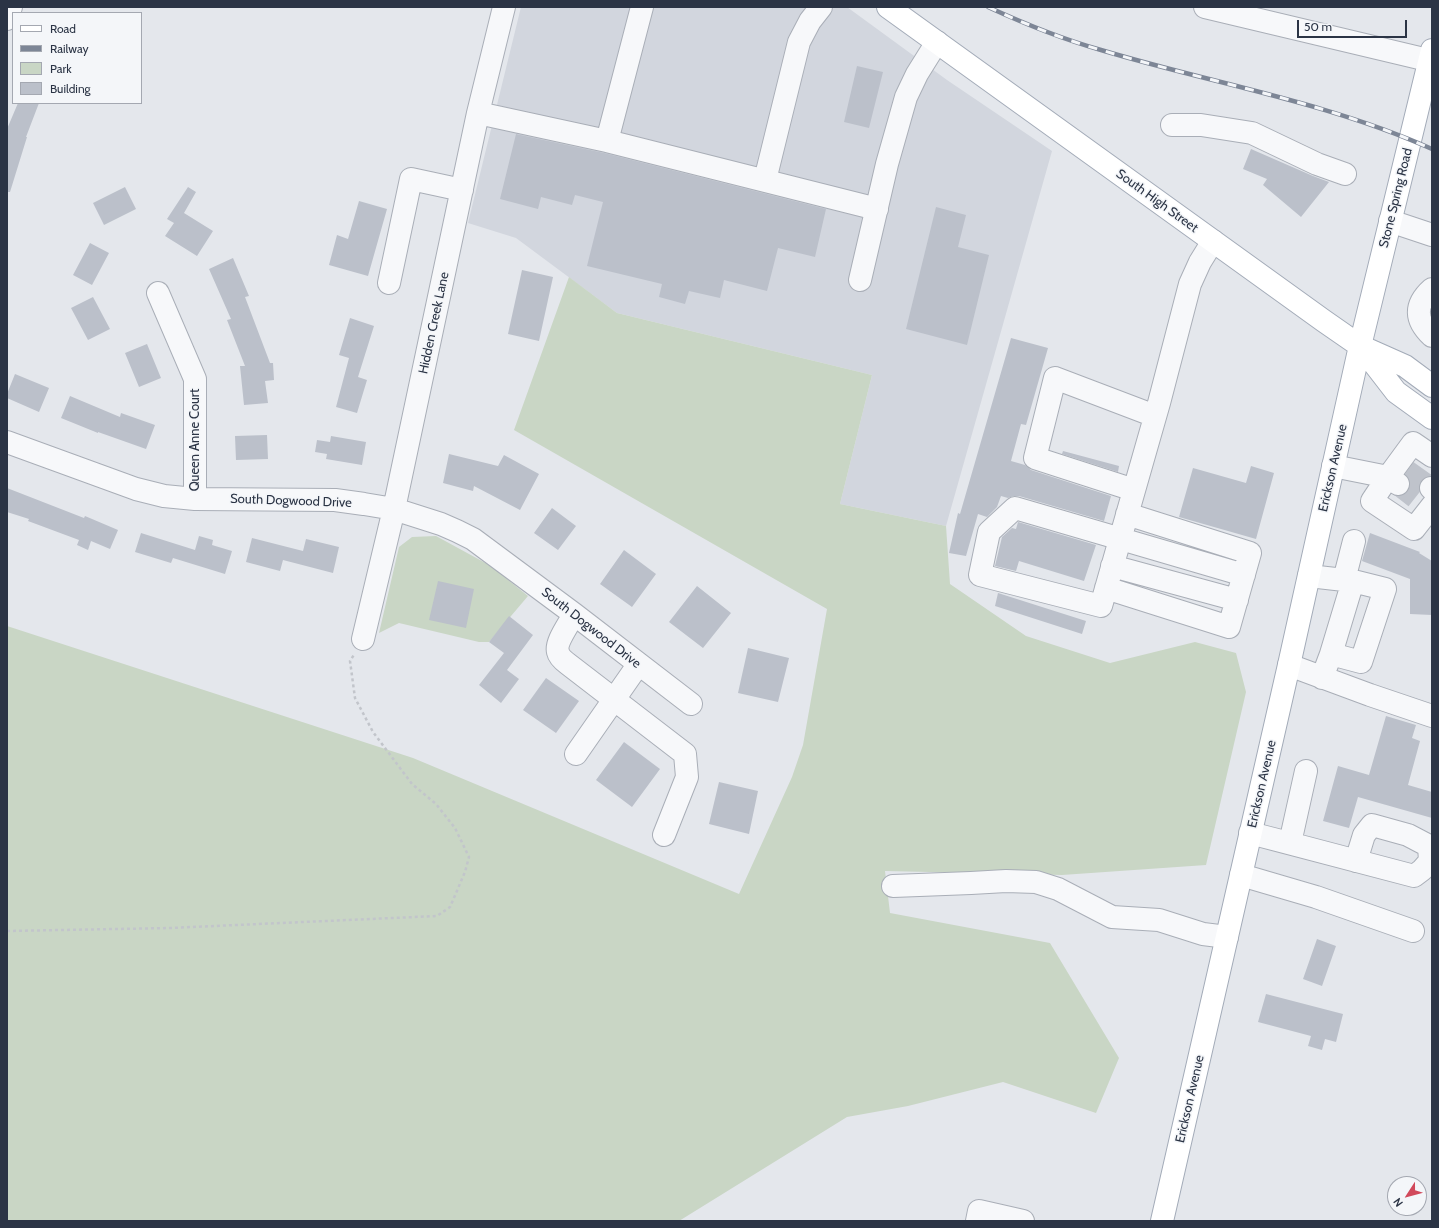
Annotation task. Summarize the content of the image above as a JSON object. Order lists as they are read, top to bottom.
{
  "streets": {
    "main road": ["Stone Spring Road", "South High Street", "Erickson Avenue"],
    "street": ["Hidden Creek Lane", "Queen Anne Court", "South Dogwood Drive"]
  },
  "crossings": [
    ["Stone Spring Road", "South High Street"],
    ["Stone Spring Road", "Erickson Avenue"],
    ["South High Street", "Erickson Avenue"],
    ["Hidden Creek Lane", "South Dogwood Drive"],
    ["Queen Anne Court", "South Dogwood Drive"]
  ],
  "legend": [
    "Road",
    "Railway",
    "Park",
    "Building"
  ],
  "scale_bar": "50 m",
  "north": "bottom left"
}
